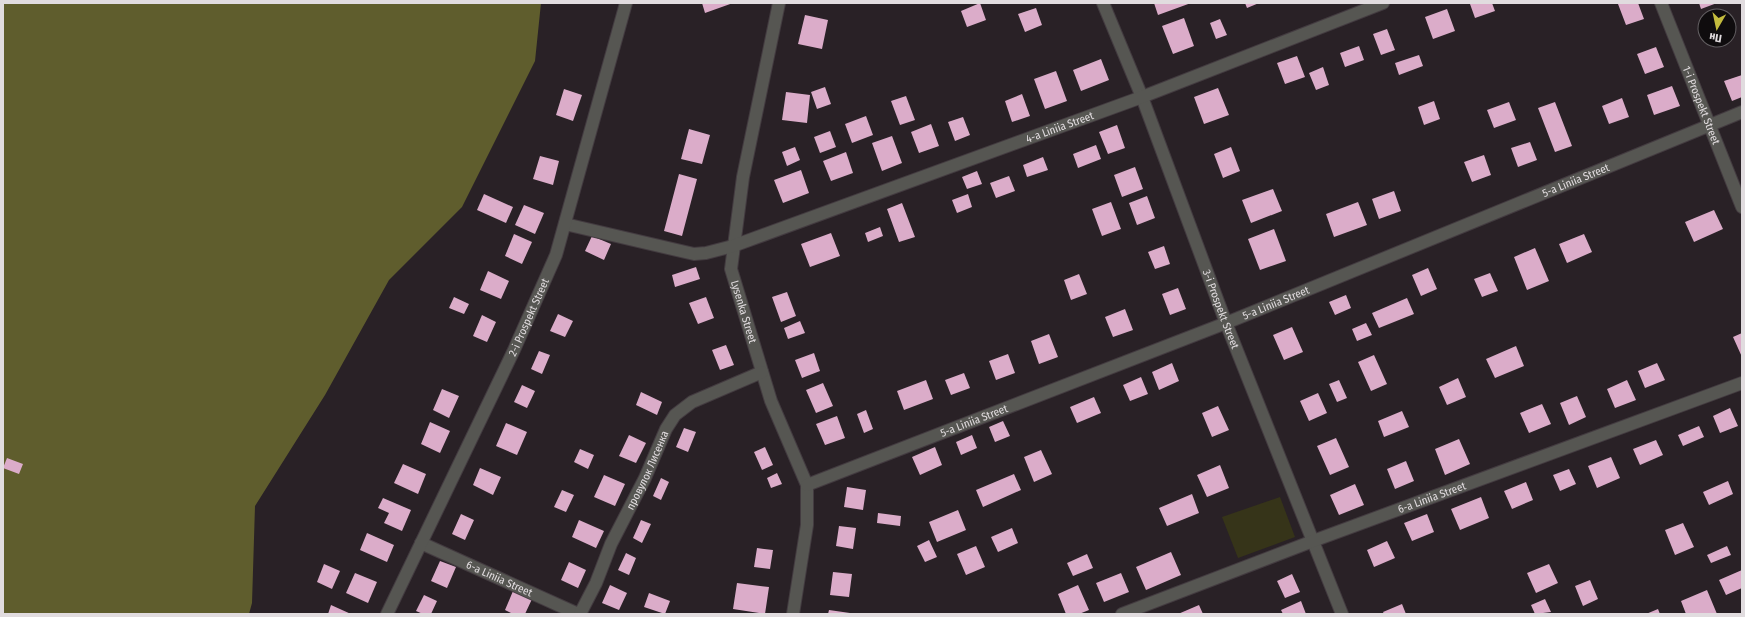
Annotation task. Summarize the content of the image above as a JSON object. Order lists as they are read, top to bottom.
{
  "streets": {
    "street": [
      "1-i Prospekt Street",
      "4-a Liniia Street",
      "5-a Liniia Street",
      "3-i Prospekt Street",
      "Lysenka Street",
      "2-i Prospekt Street",
      "провулок Лисенка",
      "6-a Liniia Street"
    ]
  },
  "crossings": [
    ["1-i Prospekt Street", "5-a Liniia Street"],
    ["4-a Liniia Street", "3-i Prospekt Street"],
    ["4-a Liniia Street", "Lysenka Street"],
    ["4-a Liniia Street", "2-i Prospekt Street"],
    ["5-a Liniia Street", "3-i Prospekt Street"],
    ["5-a Liniia Street", "Lysenka Street"],
    ["3-i Prospekt Street", "6-a Liniia Street"],
    ["Lysenka Street", "провулок Лисенка"],
    ["2-i Prospekt Street", "6-a Liniia Street"],
    ["провулок Лисенка", "6-a Liniia Street"]
  ],
  "north": "bottom"
}
